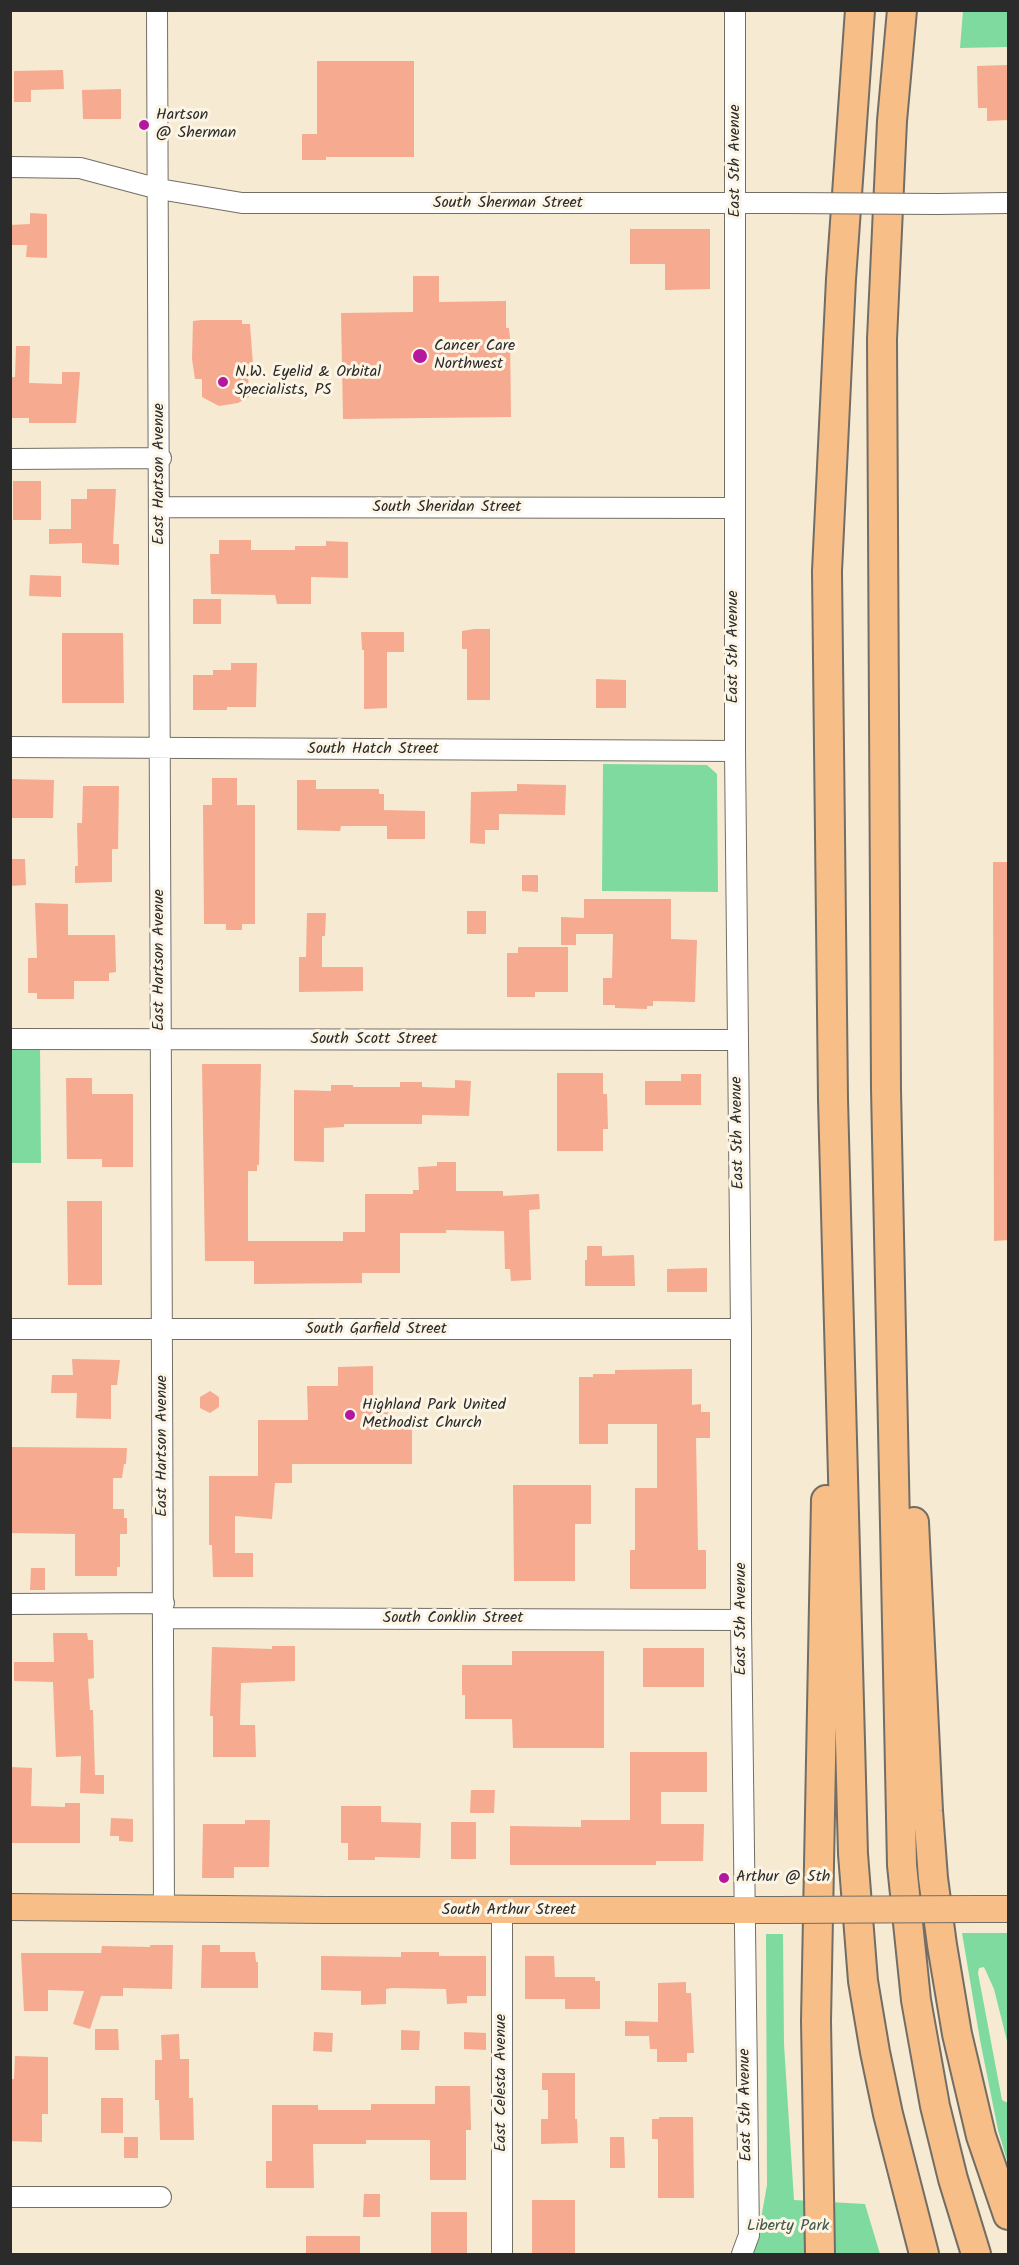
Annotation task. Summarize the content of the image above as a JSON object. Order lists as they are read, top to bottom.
{
  "streets": {
    "main road": ["South Arthur Street"],
    "street": [
      "East 5th Avenue",
      "South Sherman Street",
      "East Hartson Avenue",
      "South Sheridan Street",
      "South Hatch Street",
      "South Scott Street",
      "South Garfield Street",
      "South Conklin Street",
      "East Celesta Avenue"
    ]
  },
  "crossings": [
    ["East 5th Avenue", "South Sherman Street"],
    ["East 5th Avenue", "South Sheridan Street"],
    ["East 5th Avenue", "South Hatch Street"],
    ["East 5th Avenue", "South Scott Street"],
    ["East 5th Avenue", "South Garfield Street"],
    ["East 5th Avenue", "South Conklin Street"],
    ["East 5th Avenue", "South Arthur Street"],
    ["South Sherman Street", "East Hartson Avenue"],
    ["East Hartson Avenue", "South Sheridan Street"],
    ["East Hartson Avenue", "South Hatch Street"],
    ["East Hartson Avenue", "South Scott Street"],
    ["East Hartson Avenue", "South Garfield Street"],
    ["East Hartson Avenue", "South Conklin Street"],
    ["East Hartson Avenue", "South Arthur Street"],
    ["South Arthur Street", "East Celesta Avenue"]
  ],
  "parks": ["Liberty Park"],
  "places": [
    "Hartson @ Sherman",
    "Cancer Care Northwest",
    "N.W. Eyelid & Orbital Specialists, PS",
    "Highland Park United Methodist Church",
    "Arthur @ 5th"
  ]
}
